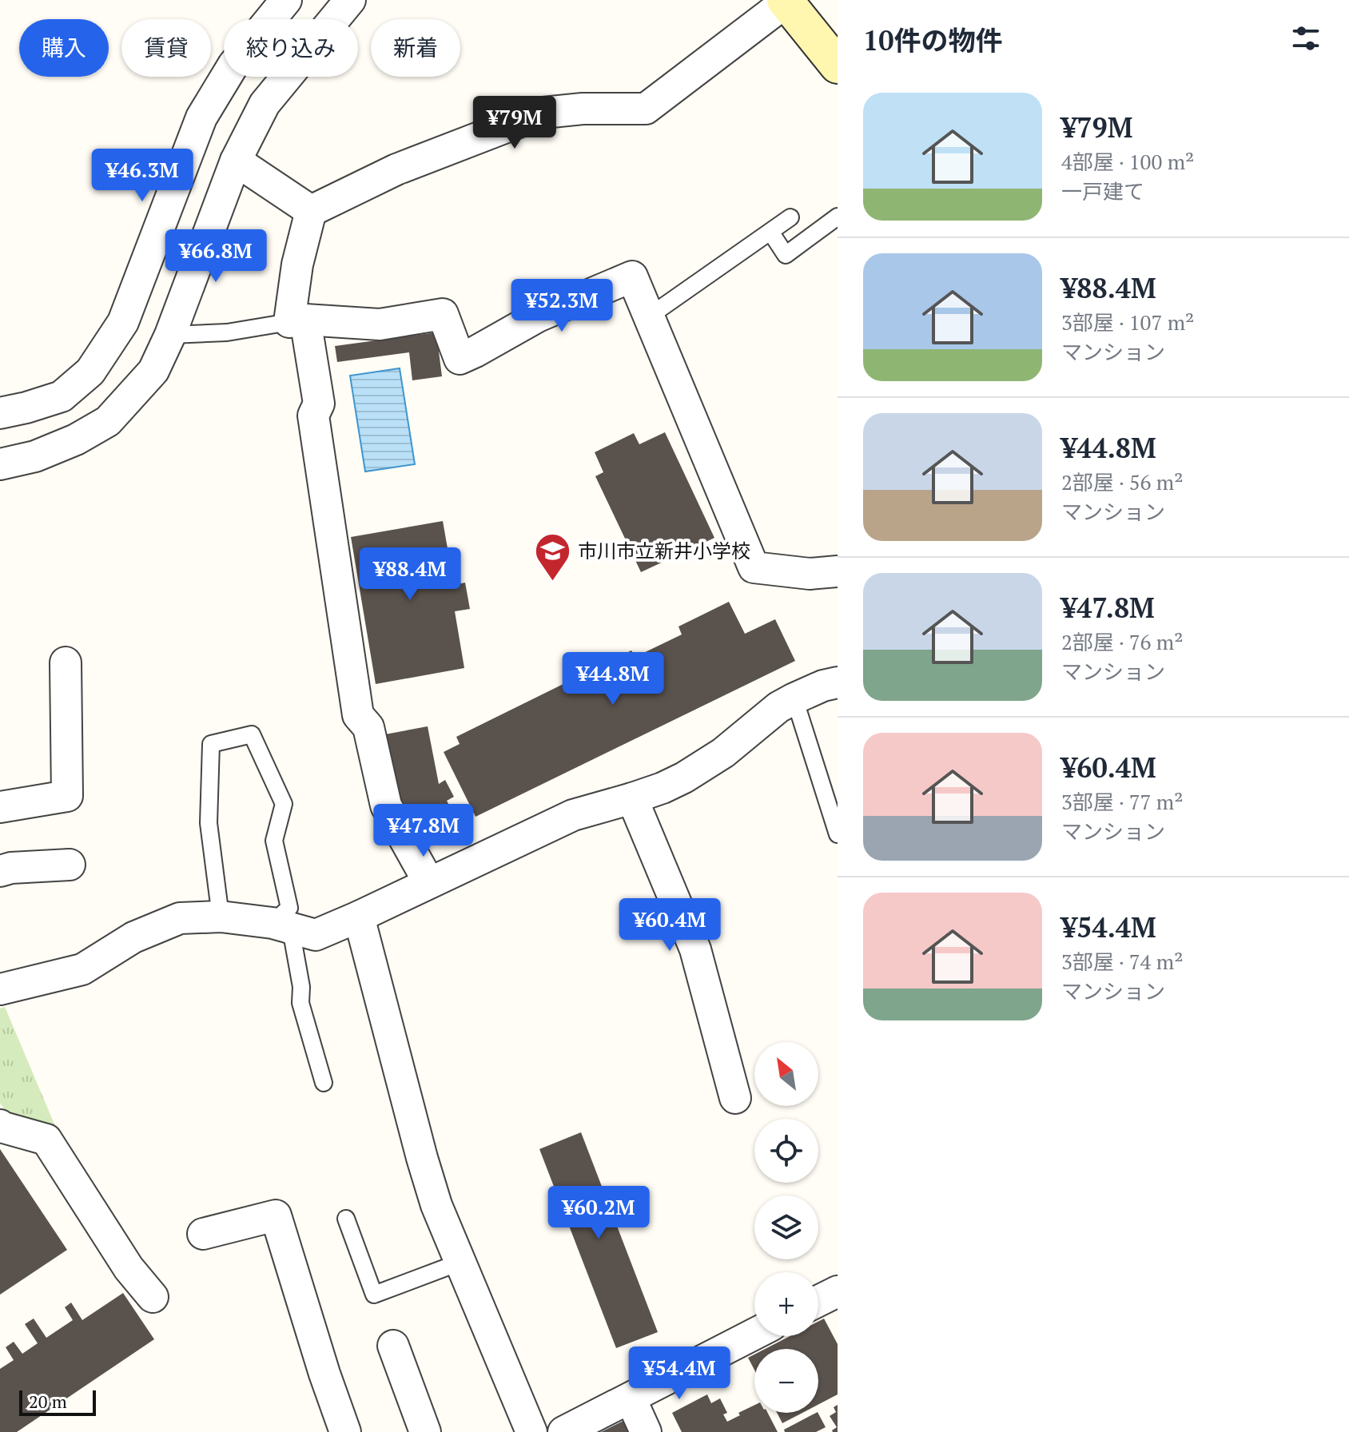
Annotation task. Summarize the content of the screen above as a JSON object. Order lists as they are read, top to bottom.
{
  "places": {
    "school or university": ["市川市立新井小学校"]
  },
  "scale_bar": "20 m",
  "north": "top left",
  "page": {
    "heading": "10件の物件",
    "chip": [
      "購入",
      "賃貸",
      "絞り込み",
      "新着"
    ],
    "list": [
      {
        "name": "¥79M",
        "note": "4部屋 · 100 m² · 一戸建て"
      },
      {
        "name": "¥88.4M",
        "note": "3部屋 · 107 m² · マンション"
      },
      {
        "name": "¥44.8M",
        "note": "2部屋 · 56 m² · マンション"
      },
      {
        "name": "¥47.8M",
        "note": "2部屋 · 76 m² · マンション"
      },
      {
        "name": "¥60.4M",
        "note": "3部屋 · 77 m² · マンション"
      },
      {
        "name": "¥54.4M",
        "note": "3部屋 · 74 m² · マンション"
      }
    ],
    "price": [
      "¥79M",
      "¥46.3M",
      "¥66.8M",
      "¥52.3M",
      "¥88.4M",
      "¥44.8M",
      "¥47.8M",
      "¥60.4M",
      "¥60.2M",
      "¥54.4M"
    ],
    "map_buttons": ["+", "−"],
    "scale": "20 m"
  }
}
